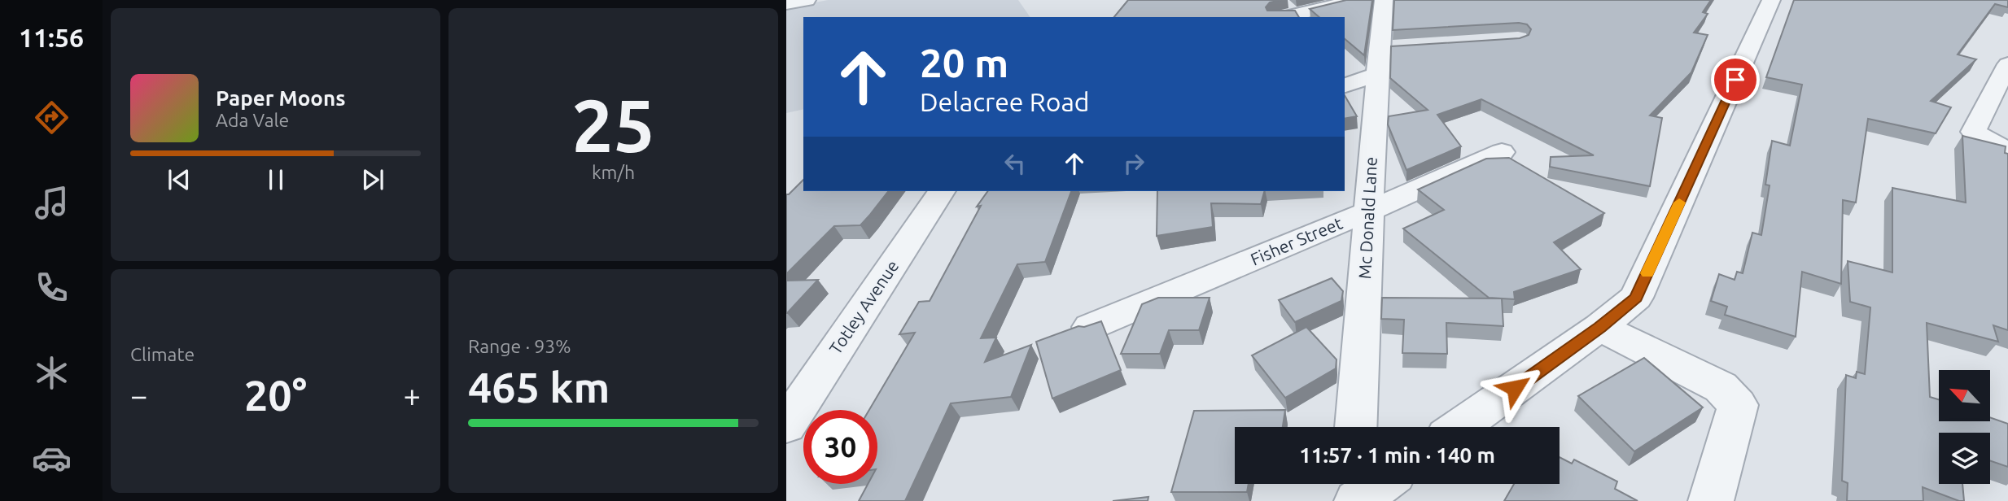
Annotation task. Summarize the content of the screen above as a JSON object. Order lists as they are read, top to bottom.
{
  "streets": {
    "street": ["Mc Donald Lane", "Fisher Street", "Totley Avenue"]
  },
  "crossings": [
    ["Mc Donald Lane", "Fisher Street"]
  ],
  "north": "top left",
  "page": {
    "tabs": "11:56",
    "tile": [
      ["25", "km/h"],
      "Climate",
      ["Range · 93%", "465 km"]
    ],
    "turn": ["20 m", "Delacree Road"],
    "song": ["Paper Moons", "Ada Vale"],
    "heat": ["−", "20°", "+"],
    "limit": "30",
    "trip": "11:57 · 1 min · 140 m"
  }
}
